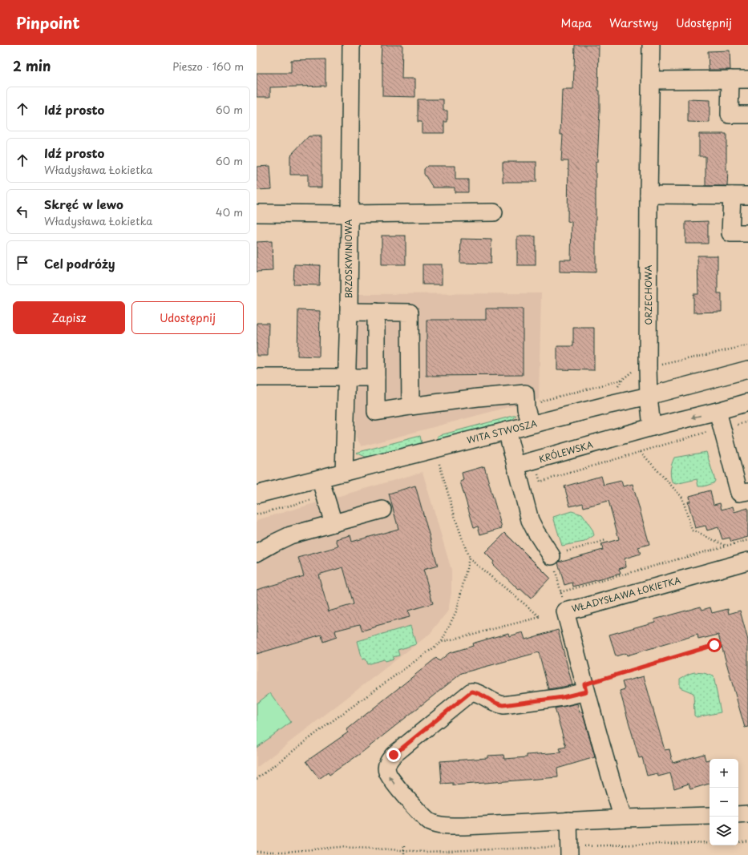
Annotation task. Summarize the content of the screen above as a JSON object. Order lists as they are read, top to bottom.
{
  "streets": {
    "street": [
      "BRZOSKWINIOWA",
      "ORZECHOWA",
      "WITA STWOSZA",
      "KRÓLEWSKA",
      "WŁADYSŁAWA ŁOKIETKA"
    ]
  },
  "crossings": [
    ["BRZOSKWINIOWA", "WITA STWOSZA"],
    ["ORZECHOWA", "WITA STWOSZA"]
  ],
  "page": {
    "header": "Pinpoint",
    "nav": ["Mapa", "Warstwy", "Udostępnij"],
    "heading": ["2 min", "Pieszo · 160 m"],
    "list": [
      ["Idź prosto", "60 m"],
      ["Idź prosto", "Władysława Łokietka", "60 m"],
      ["Skręć w lewo", "Władysława Łokietka", "40 m"],
      "Cel podróży"
    ],
    "buttons": ["Zapisz", "Udostępnij"],
    "map_buttons": ["+", "−"]
  }
}
